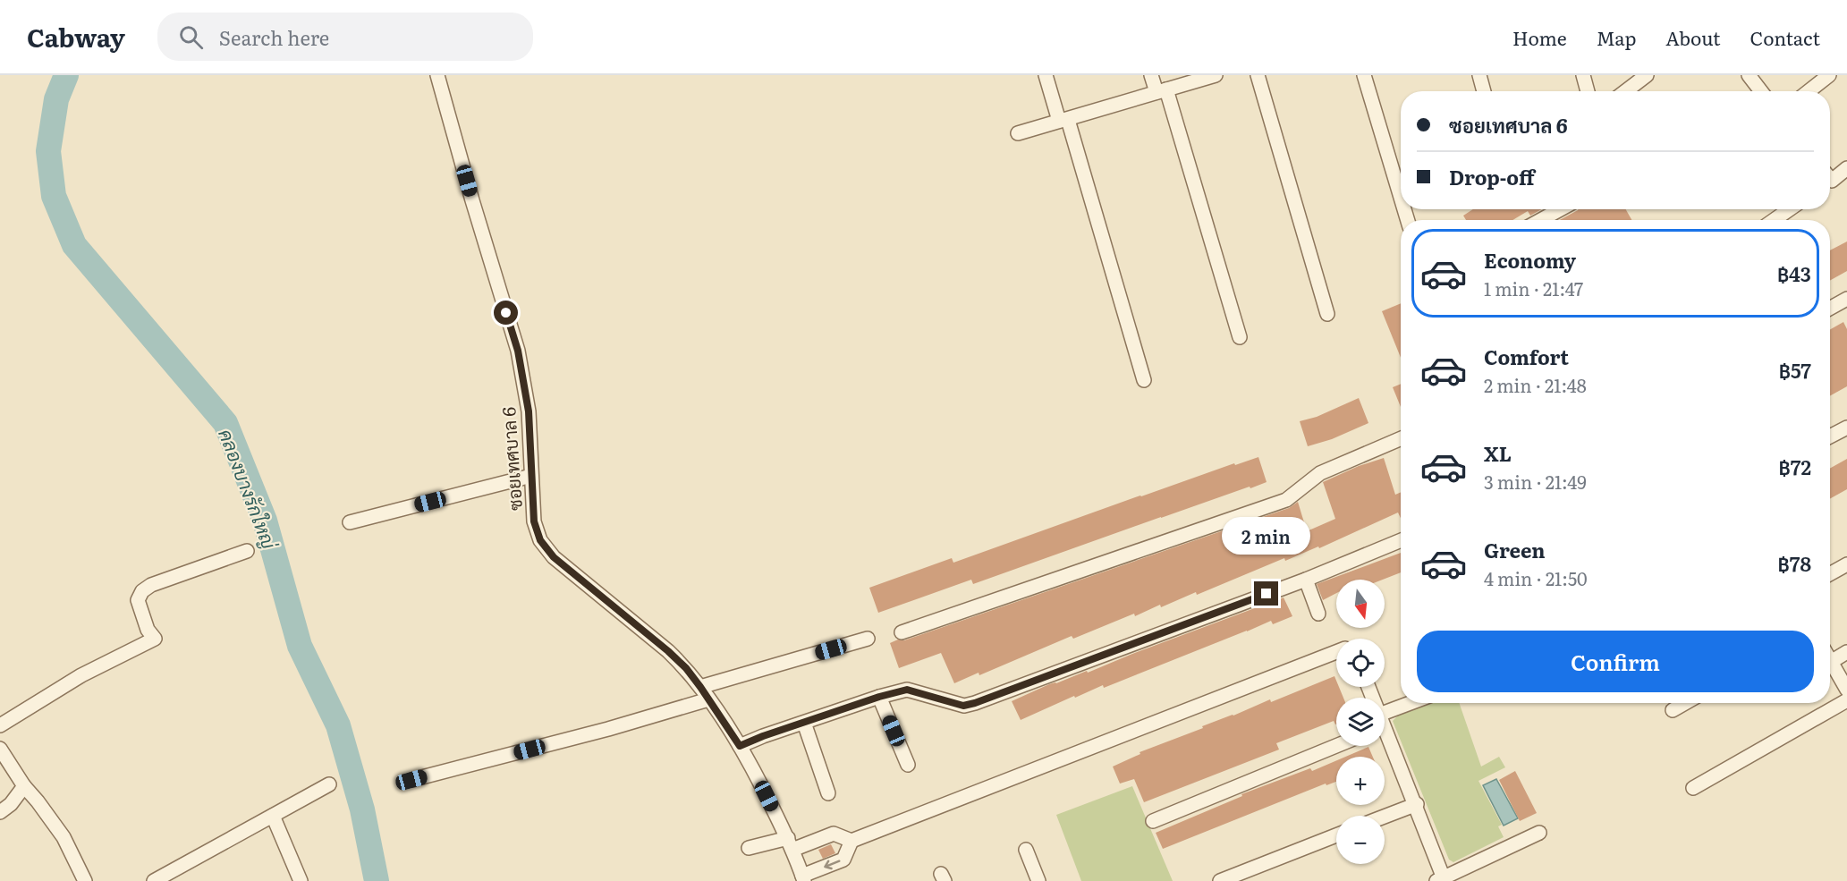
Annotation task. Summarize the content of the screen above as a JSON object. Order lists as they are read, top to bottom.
{
  "streets": {
    "street": ["ซอยเทศบาล 6"]
  },
  "water": ["คลองบางรักใหญ่"],
  "north": "bottom",
  "page": {
    "header": "Cabway",
    "search": "Search here",
    "nav": [
      "Home",
      "Map",
      "About",
      "Contact"
    ],
    "banner": ["ซอยเทศบาล 6", "Drop-off"],
    "list": [
      {
        "name": "Economy",
        "note": "1 min · 21:47",
        "value": "฿43"
      },
      {
        "name": "Comfort",
        "note": "2 min · 21:48",
        "value": "฿57"
      },
      {
        "name": "XL",
        "note": "3 min · 21:49",
        "value": "฿72"
      },
      {
        "name": "Green",
        "note": "4 min · 21:50",
        "value": "฿78"
      }
    ],
    "bubble": "2 min",
    "map_buttons": ["+", "−"],
    "buttons": "Confirm"
  }
}
